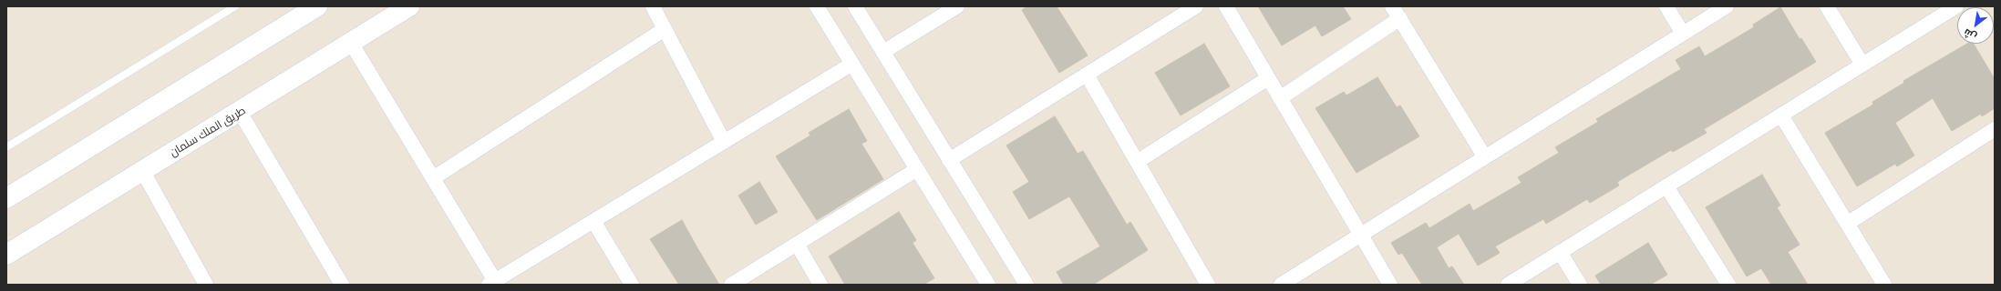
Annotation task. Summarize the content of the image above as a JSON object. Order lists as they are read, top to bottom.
{
  "streets": {
    "main road": ["طريق الملك سلمان"]
  },
  "north": "bottom left"
}
